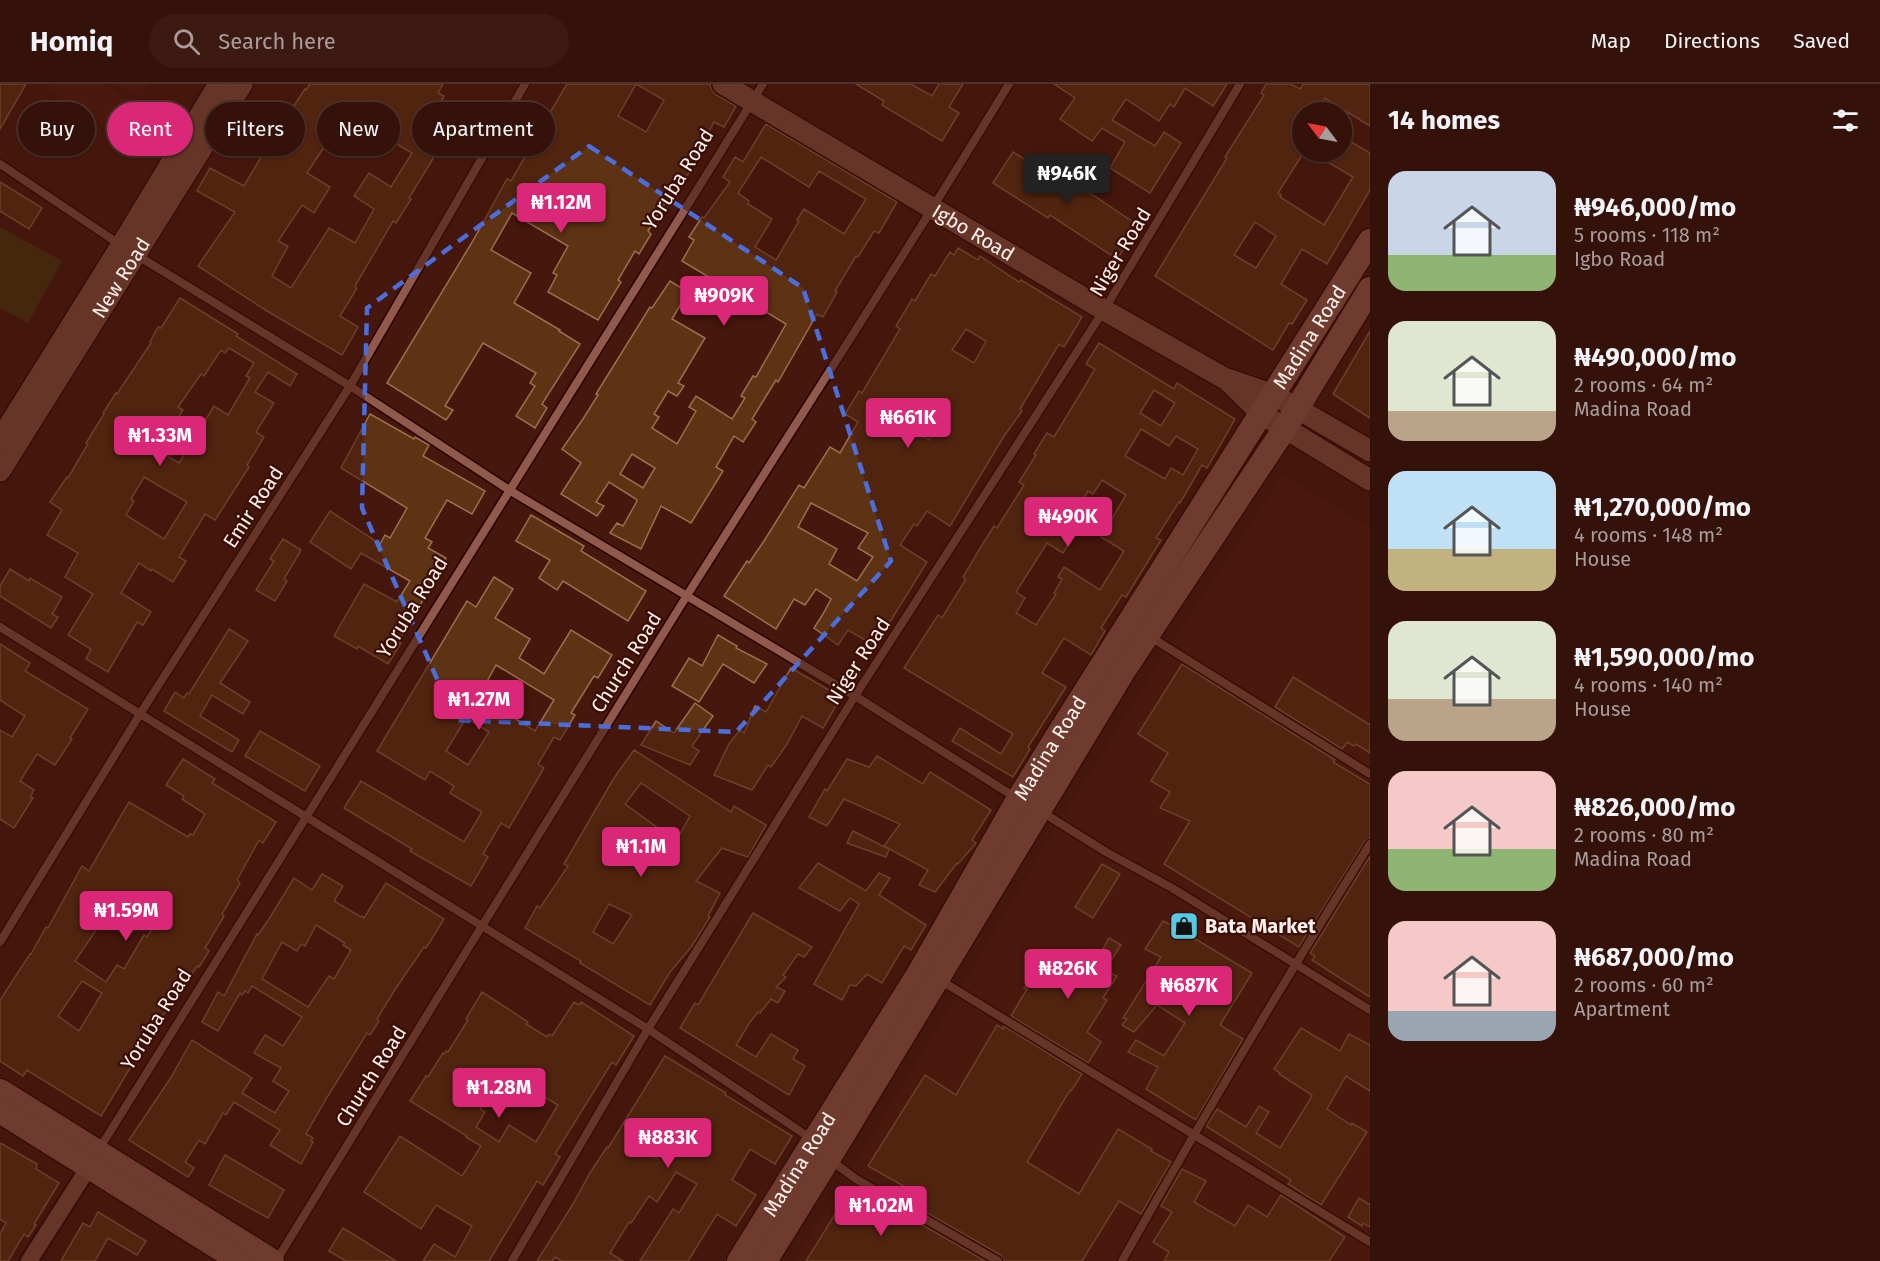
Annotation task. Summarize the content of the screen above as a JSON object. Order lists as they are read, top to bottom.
{
  "streets": {
    "main road": ["Madina Road"],
    "street": ["Yoruba Road", "Igbo Road", "New Road"],
    "lane": ["Niger Road", "Emir Road", "Church Road"]
  },
  "crossings": [
    ["Yoruba Road", "Igbo Road"],
    ["Igbo Road", "Niger Road"],
    ["Igbo Road", "Madina Road"],
    ["Igbo Road", "Church Road"]
  ],
  "places": {
    "shop": ["Bata Market"]
  },
  "north": "top left",
  "page": {
    "header": "Homiq",
    "search": "Search here",
    "nav": ["Map", "Directions", "Saved"],
    "heading": "14 homes",
    "chip": [
      "Buy",
      "Rent",
      "Filters",
      "New",
      "Apartment"
    ],
    "price": [
      "₦946K",
      "₦1.12M",
      "₦909K",
      "₦661K",
      "₦1.33M",
      "₦490K",
      "₦1.27M",
      "₦1.1M",
      "₦1.59M",
      "₦826K",
      "₦687K",
      "₦1.28M",
      "₦883K",
      "₦1.02M"
    ],
    "list": [
      {
        "name": "₦946,000/mo",
        "note": "5 rooms · 118 m² · Igbo Road"
      },
      {
        "name": "₦490,000/mo",
        "note": "2 rooms · 64 m² · Madina Road"
      },
      {
        "name": "₦1,270,000/mo",
        "note": "4 rooms · 148 m² · House"
      },
      {
        "name": "₦1,590,000/mo",
        "note": "4 rooms · 140 m² · House"
      },
      {
        "name": "₦826,000/mo",
        "note": "2 rooms · 80 m² · Madina Road"
      },
      {
        "name": "₦687,000/mo",
        "note": "2 rooms · 60 m² · Apartment"
      }
    ]
  }
}
